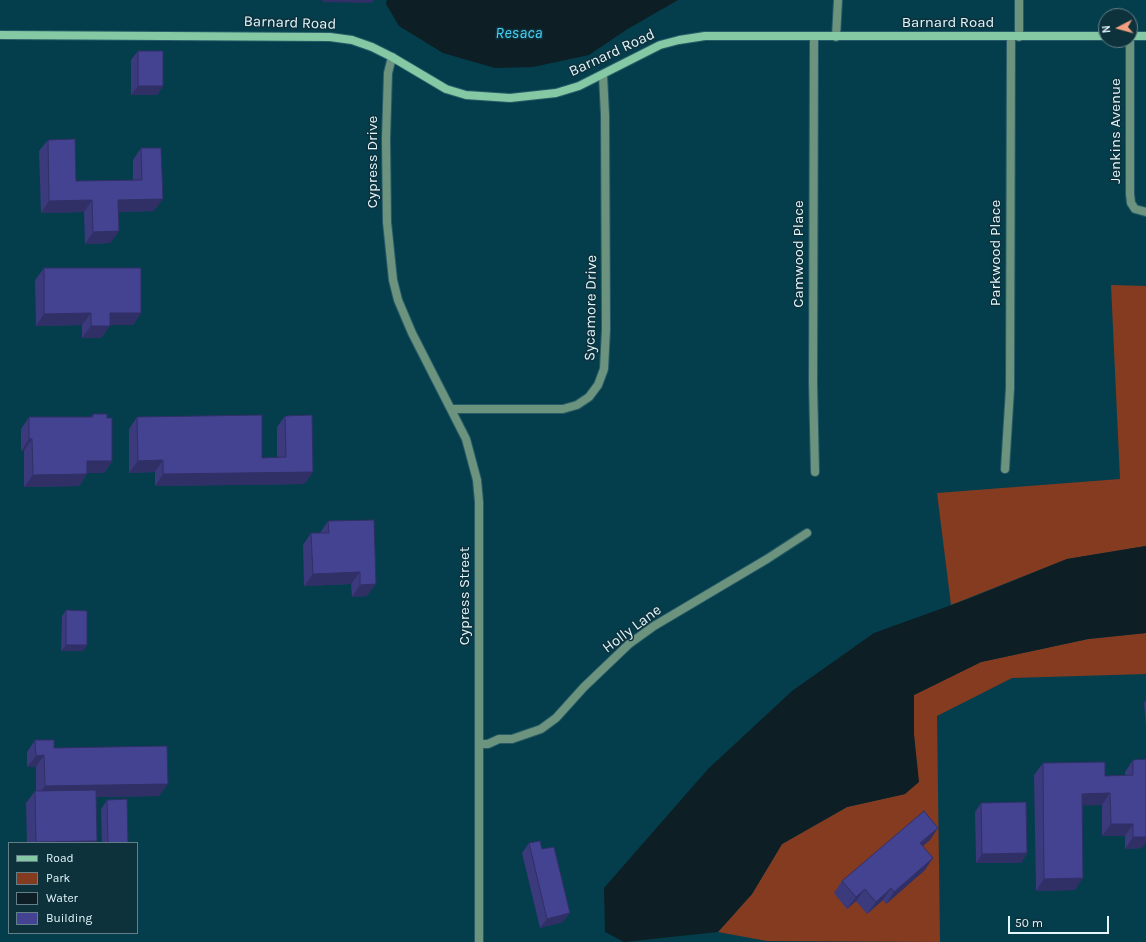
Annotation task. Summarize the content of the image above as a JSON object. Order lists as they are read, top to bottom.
{
  "streets": {
    "street": [
      "Barnard Road",
      "Jenkins Avenue",
      "Cypress Drive",
      "Parkwood Place",
      "Camwood Place",
      "Sycamore Drive",
      "Cypress Street",
      "Holly Lane"
    ]
  },
  "crossings": [
    ["Barnard Road", "Cypress Drive"],
    ["Barnard Road", "Parkwood Place"],
    ["Barnard Road", "Camwood Place"],
    ["Barnard Road", "Sycamore Drive"],
    ["Cypress Drive", "Cypress Street"],
    ["Sycamore Drive", "Cypress Street"],
    ["Cypress Street", "Holly Lane"]
  ],
  "water": ["Resaca"],
  "legend": [
    "Road",
    "Park",
    "Water",
    "Building"
  ],
  "scale_bar": "50 m",
  "north": "left"
}
